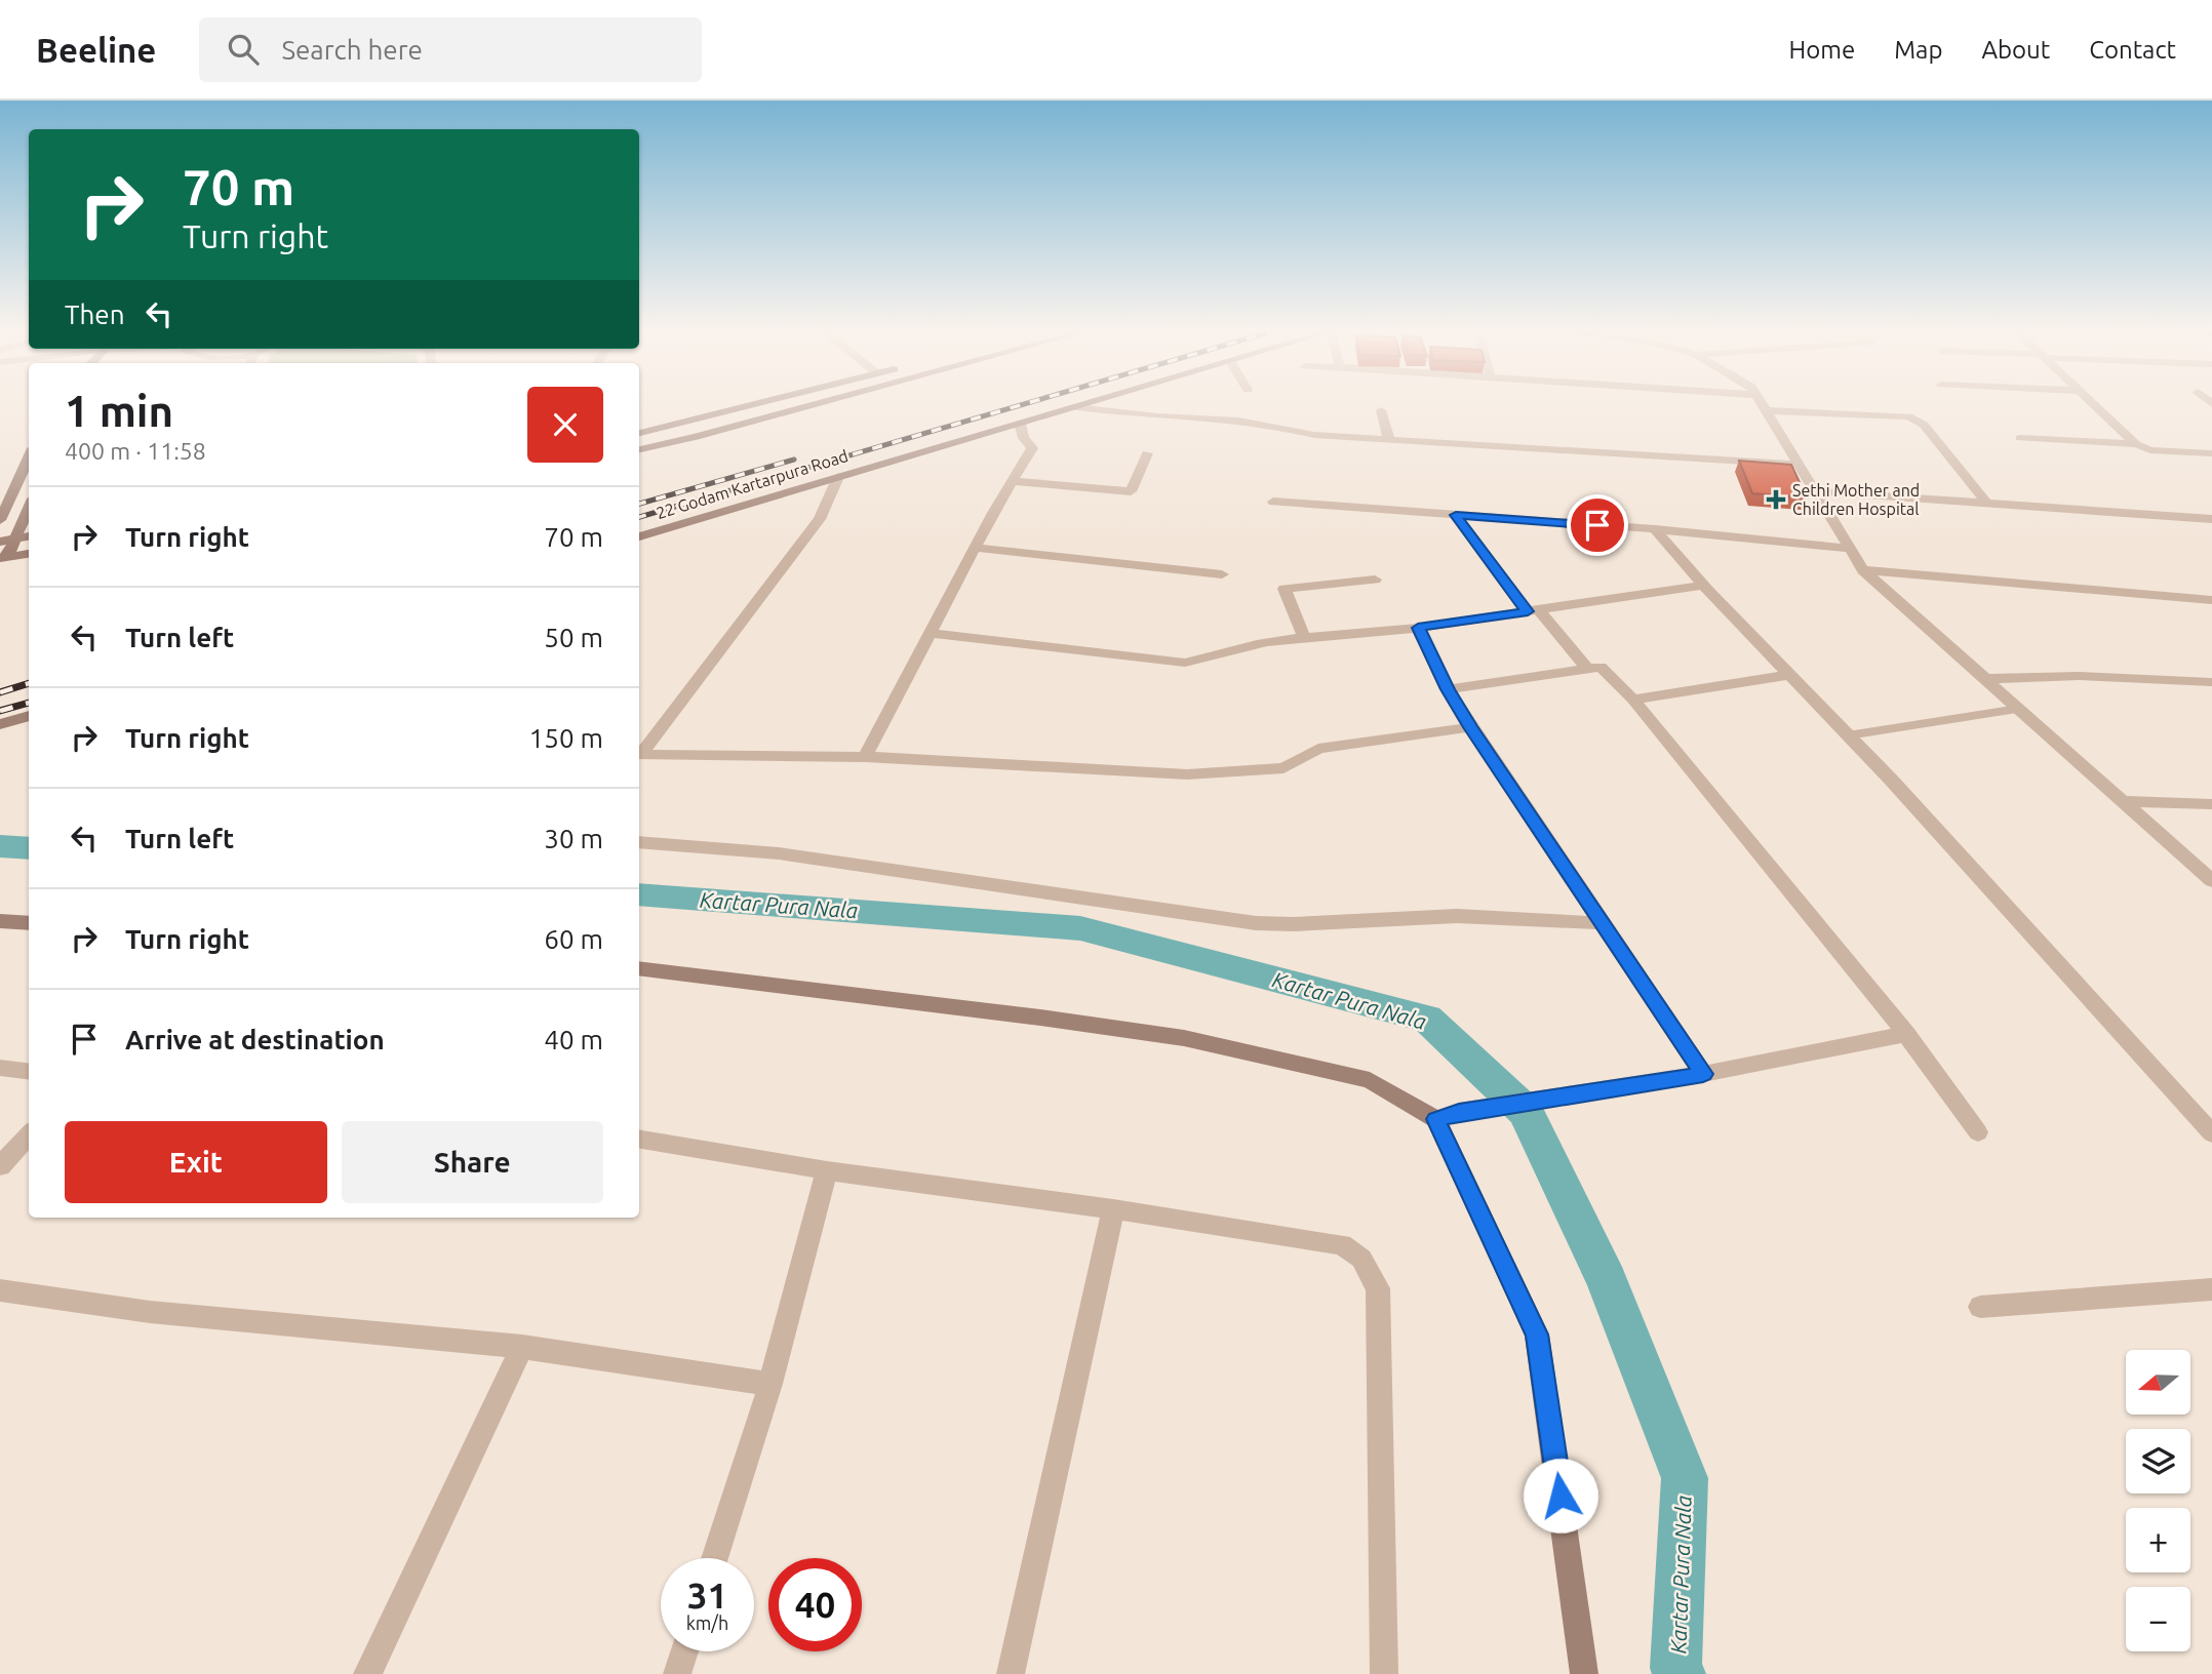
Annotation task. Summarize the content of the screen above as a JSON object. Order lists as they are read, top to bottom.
{
  "streets": {
    "street": ["22 Godam Kartarpura Road"]
  },
  "water": ["Kartar Pura Nala"],
  "places": {
    "health": ["Sethi Mother and Children Hospital"]
  },
  "north": "left",
  "page": {
    "header": "Beeline",
    "search": "Search here",
    "nav": [
      "Home",
      "Map",
      "About",
      "Contact"
    ],
    "turn": ["70 m", "Turn right"],
    "then": "Then",
    "heading": ["1 min", "400 m · 11:58"],
    "list": [
      {
        "name": "Turn right",
        "value": "70 m"
      },
      {
        "name": "Turn left",
        "value": "50 m"
      },
      {
        "name": "Turn right",
        "value": "150 m"
      },
      {
        "name": "Turn left",
        "value": "30 m"
      },
      {
        "name": "Turn right",
        "value": "60 m"
      },
      {
        "name": "Arrive at destination",
        "value": "40 m"
      }
    ],
    "buttons": ["Exit", "Share"],
    "map_buttons": ["+", "−"],
    "speed": "31 km/h",
    "limit": "40"
  }
}
